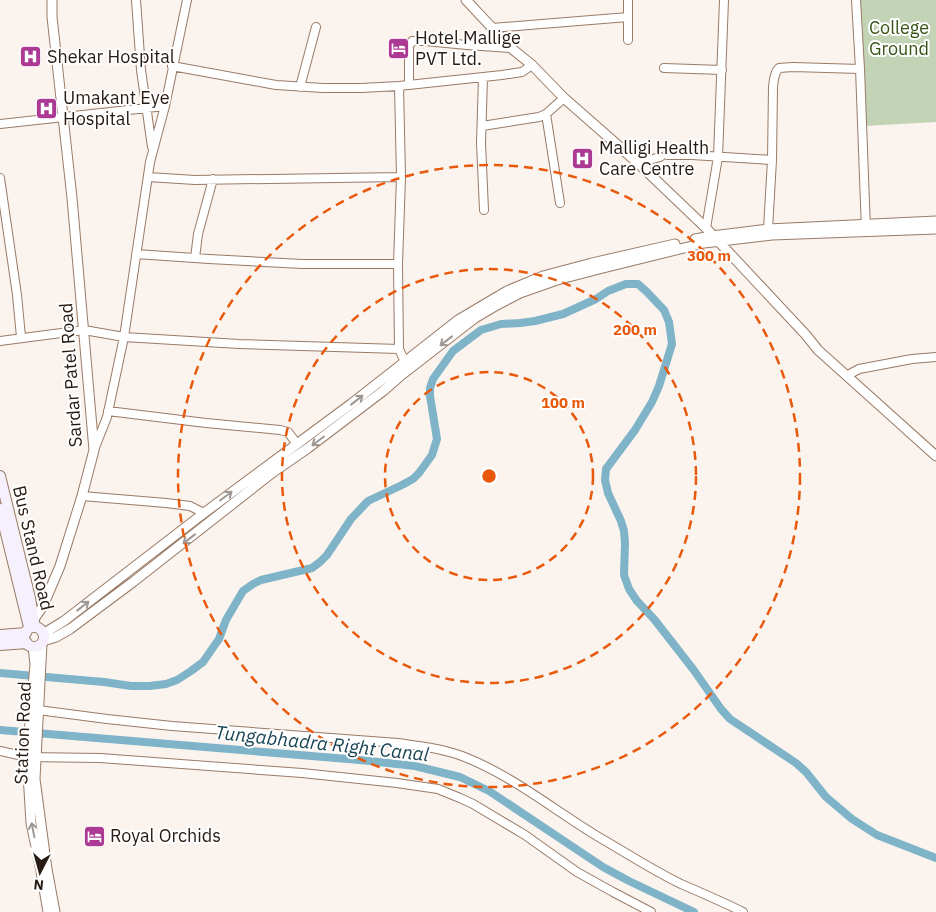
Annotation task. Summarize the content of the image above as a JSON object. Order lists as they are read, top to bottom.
{
  "streets": {
    "main road": ["Bus Stand Road"],
    "street": ["Sardar Patel Road", "Station Road"]
  },
  "crossings": [
    ["Sardar Patel Road", "Bus Stand Road"],
    ["Sardar Patel Road", "Station Road"],
    ["Bus Stand Road", "Station Road"]
  ],
  "water": ["Tungabhadra Right Canal"],
  "parks": ["College Ground"],
  "places": {
    "hotel": ["Hotel Mallige PVT Ltd.", "Royal Orchids"],
    "hospital": ["Shekar Hospital", "Umakant Eye Hospital", "Malligi Health Care Centre"]
  },
  "north": "bottom",
  "rings": ["300 m", "200 m", "100 m"]
}
